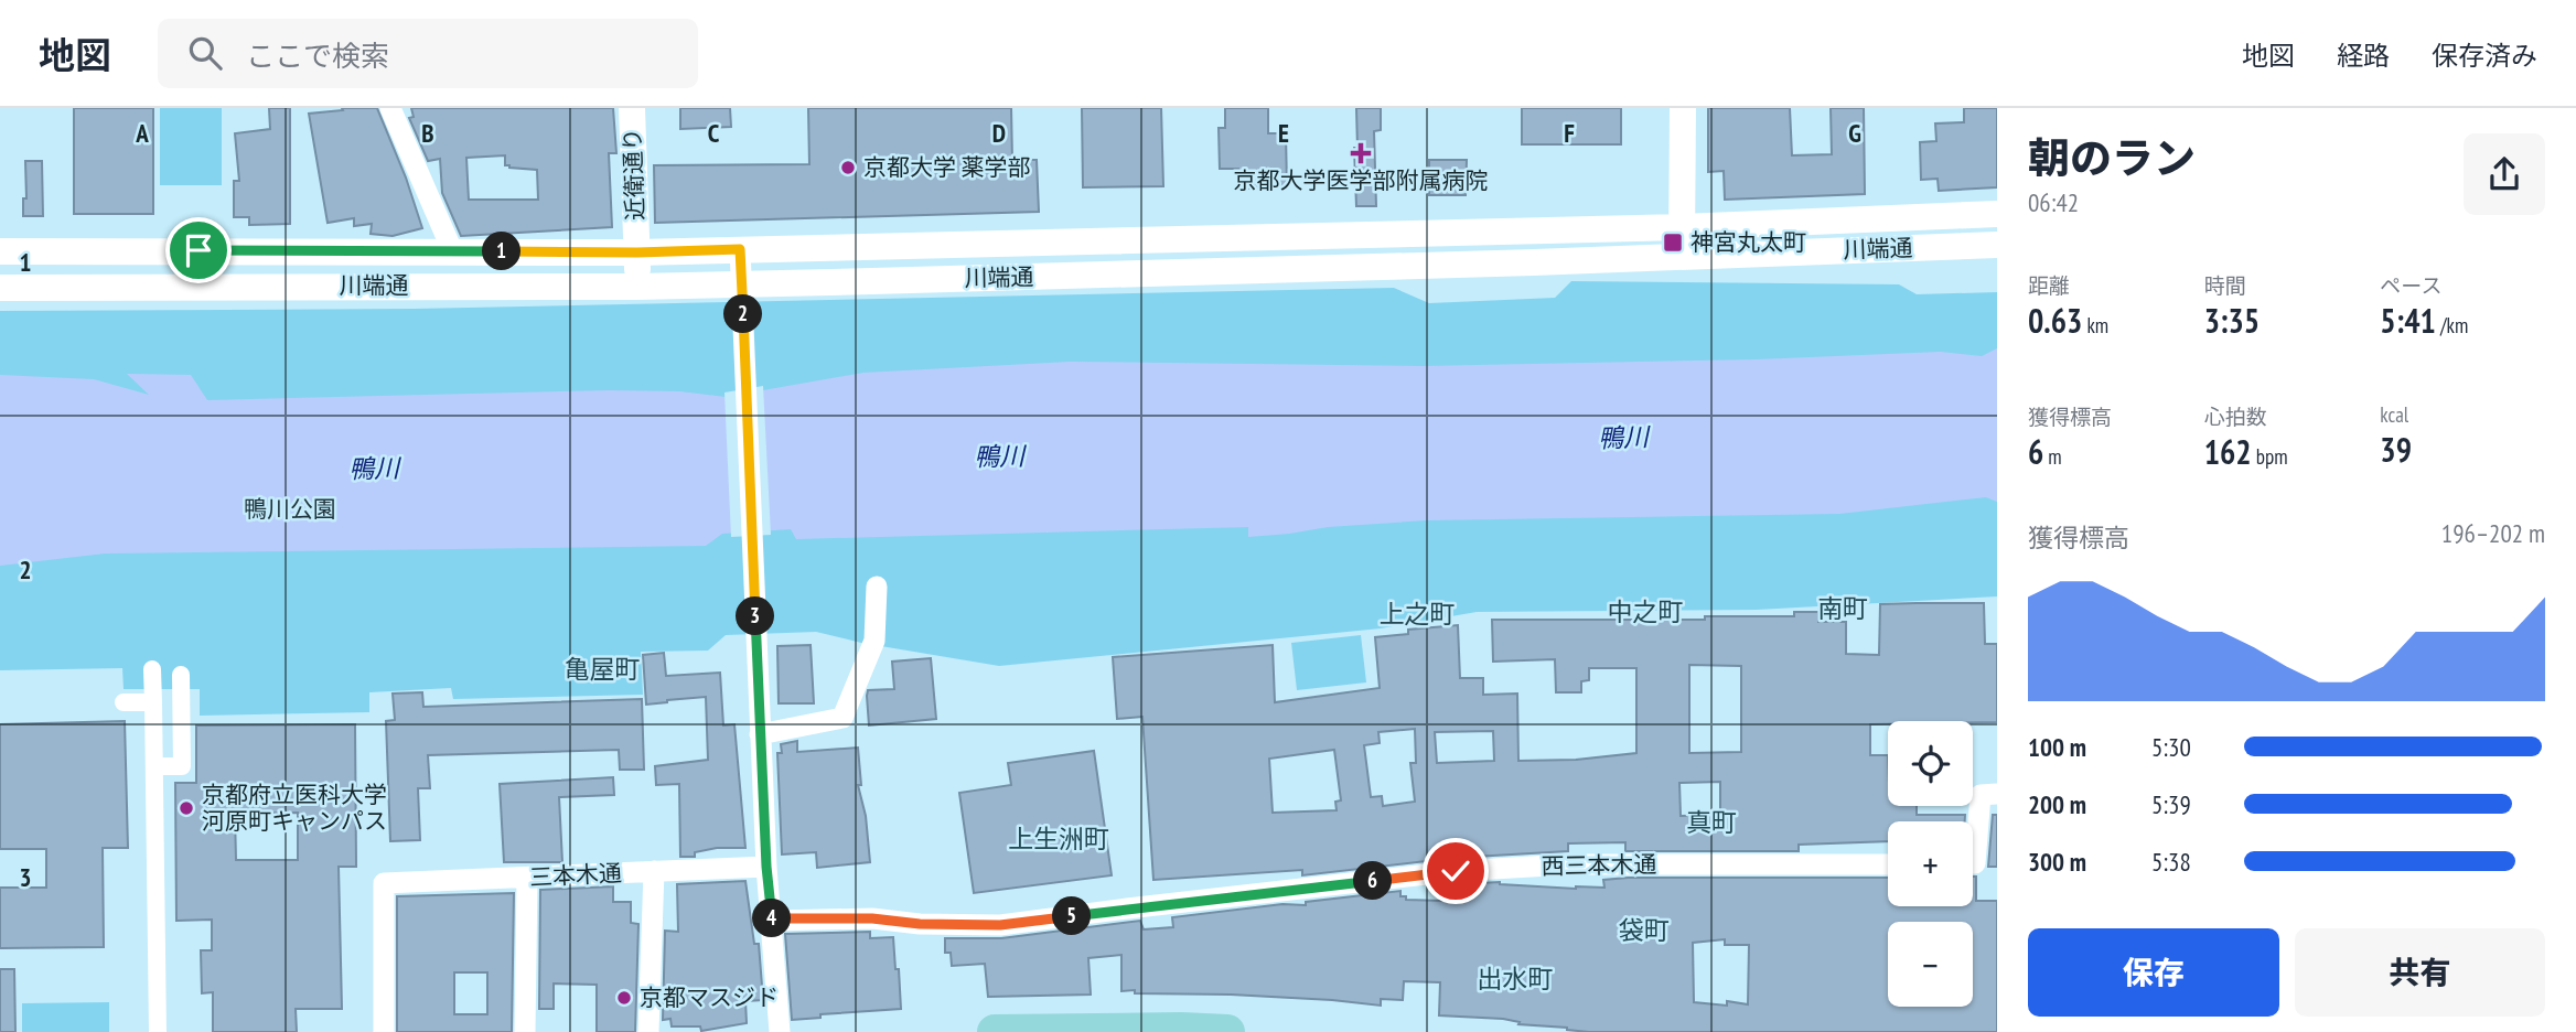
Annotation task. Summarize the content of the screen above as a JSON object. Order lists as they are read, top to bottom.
{
  "streets": {
    "street": [
      "近衛通り",
      "川端通",
      "西三本木通",
      "三本木通"
    ]
  },
  "crossings": [
    ["近衛通り", "川端通"]
  ],
  "districts": [
    "南町",
    "中之町",
    "上之町",
    "亀屋町",
    "真町",
    "上生洲町",
    "袋町",
    "出水町"
  ],
  "water": ["鴨川"],
  "parks": ["鴨川公園"],
  "places": {
    "health": ["京都大学医学部附属病院"],
    "other": ["京都大学 薬学部", "京都府立医科大学 河原町キャンパス", "京都マスジド"],
    "transit": ["神宮丸太町"]
  },
  "page": {
    "header": "地図",
    "search": "ここで検索",
    "nav": ["地図", "経路", "保存済み"],
    "heading": ["朝のラン", "06:42"],
    "pins": [
      "1",
      "2",
      "3",
      "6",
      "5",
      "4"
    ],
    "stats": [
      ["距離", "0.63 km"],
      ["時間", "3:35"],
      ["ペース", "5:41 /km"],
      ["獲得標高", "6 m"],
      ["心拍数", "162 bpm"],
      ["kcal", "39"]
    ],
    "chart": ["獲得標高", "196–202 m"],
    "list": [
      {
        "name": "100 m",
        "note": "5:30"
      },
      {
        "name": "200 m",
        "note": "5:39"
      },
      {
        "name": "300 m",
        "note": "5:38"
      }
    ],
    "map_buttons": ["+", "−"],
    "buttons": ["保存", "共有"]
  },
  "grid": {
    "columns": [
      "A",
      "B",
      "C",
      "D",
      "E",
      "F",
      "G"
    ],
    "rows": ["1", "2", "3"]
  }
}
